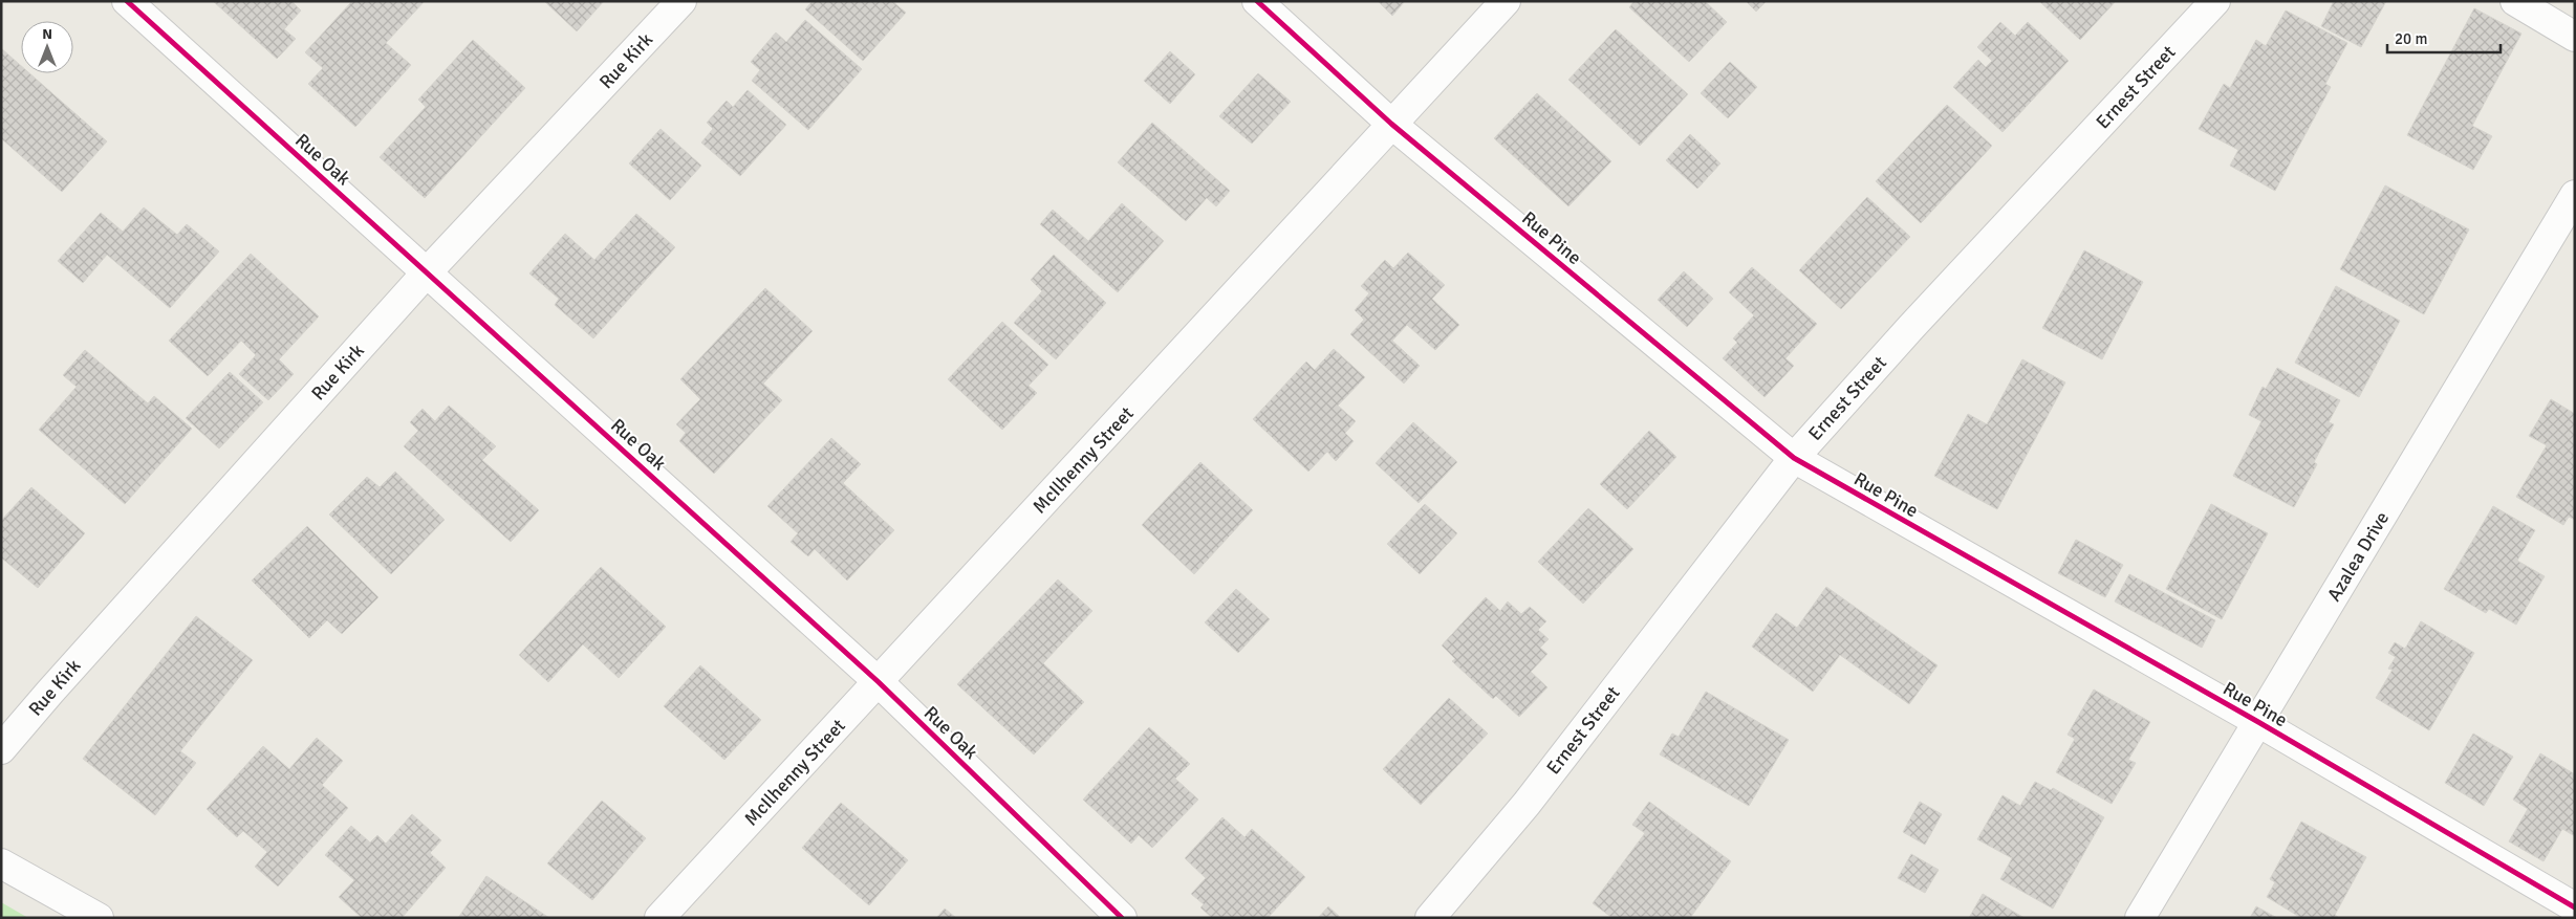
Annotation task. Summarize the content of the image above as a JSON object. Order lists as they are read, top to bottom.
{
  "streets": {
    "street": [
      "Rue Kirk",
      "Ernest Street",
      "Rue Oak",
      "Rue Pine",
      "McIlhenny Street",
      "Azalea Drive"
    ]
  },
  "crossings": [
    ["Rue Kirk", "Rue Oak"],
    ["Ernest Street", "Rue Pine"],
    ["Rue Oak", "McIlhenny Street"],
    ["Rue Pine", "McIlhenny Street"],
    ["Rue Pine", "Azalea Drive"]
  ],
  "scale_bar": "20 m",
  "north": "top"
}
